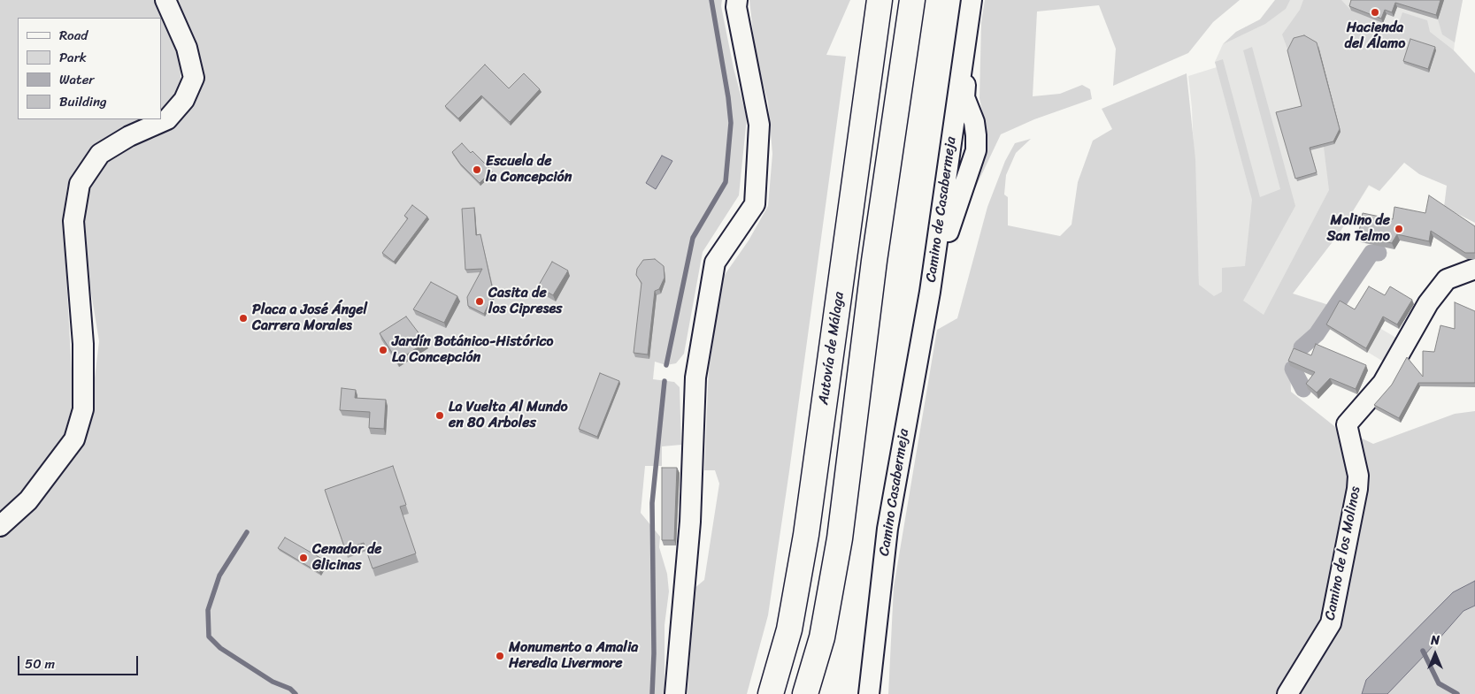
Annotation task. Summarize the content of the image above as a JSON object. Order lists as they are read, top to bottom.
{
  "streets": {
    "highway": ["Autovía de Málaga"],
    "street": ["Camino de Casabermeja", "Camino Casabermeja", "Camino de los Molinos"]
  },
  "crossings": [
    ["Camino de Casabermeja", "Camino Casabermeja"]
  ],
  "places": [
    "Hacienda del Álamo",
    "Escuela de la Concepción",
    "Molino de San Telmo",
    "Casita de los Cipreses",
    "Placa a José Ángel Carrera Morales",
    "Jardín Botánico-Histórico La Concepción",
    "La Vuelta Al Mundo en 80 Arboles",
    "Cenador de Glicinas",
    "Monumento a Amalia Heredia Livermore"
  ],
  "legend": [
    "Road",
    "Park",
    "Water",
    "Building"
  ],
  "scale_bar": "50 m",
  "north": "top"
}
